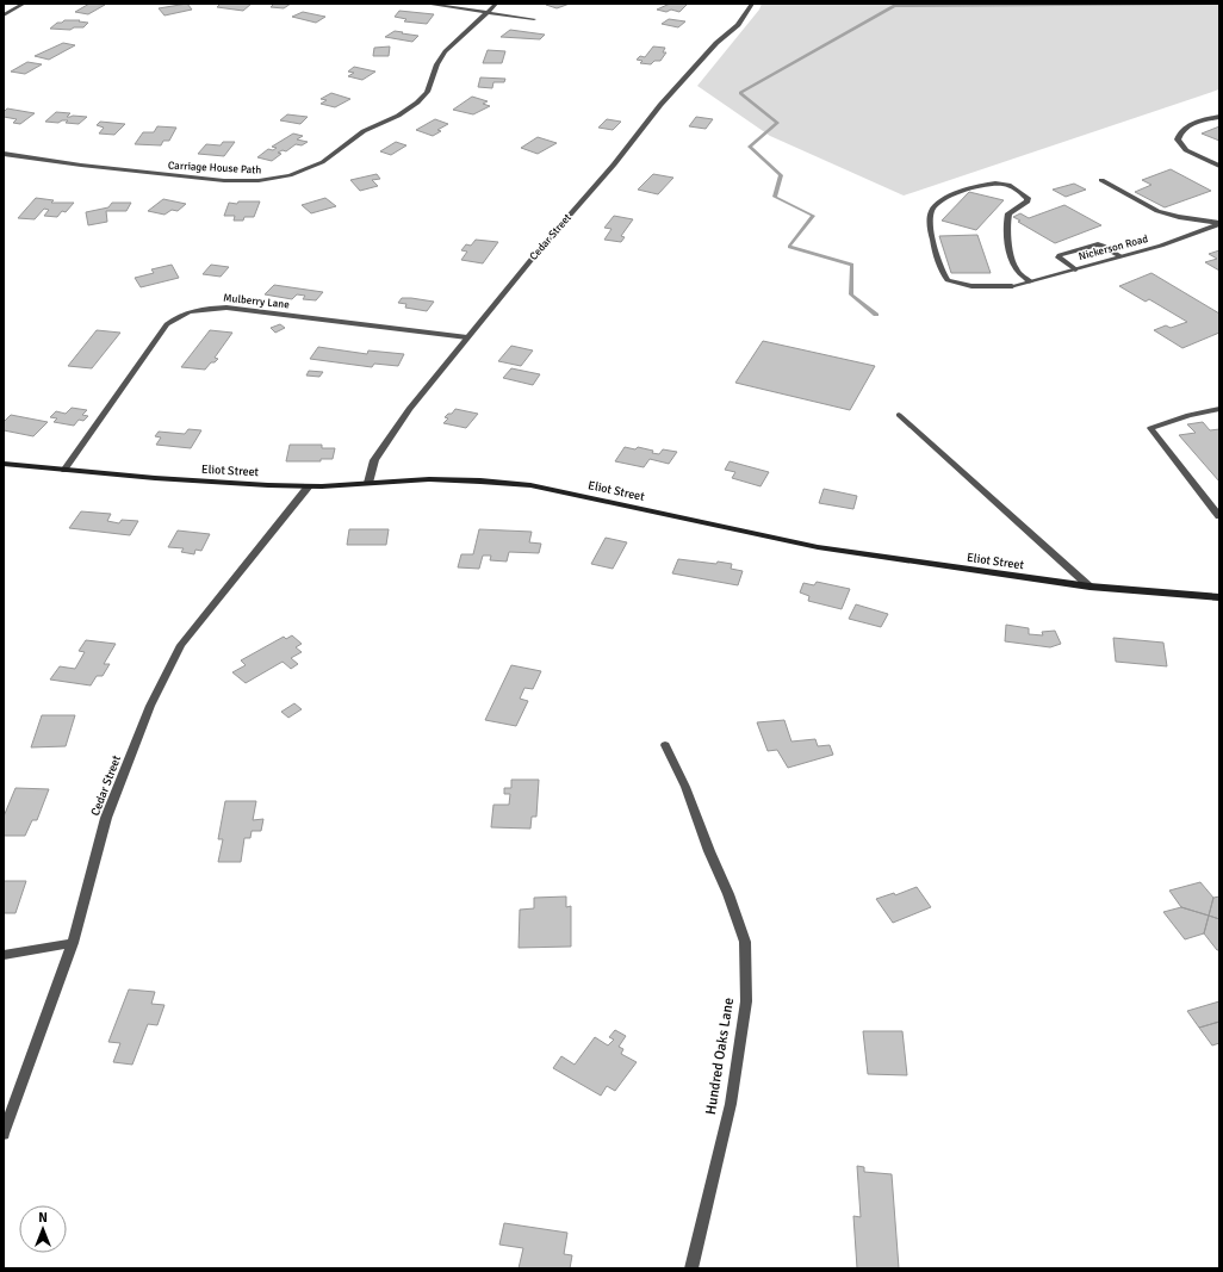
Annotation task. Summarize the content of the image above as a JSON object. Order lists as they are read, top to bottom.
{
  "streets": {
    "main road": ["Eliot Street"],
    "street": [
      "Carriage House Path",
      "Cedar Street",
      "Nickerson Road",
      "Mulberry Lane",
      "Hundred Oaks Lane"
    ]
  },
  "crossings": [
    ["Cedar Street", "Mulberry Lane"],
    ["Cedar Street", "Eliot Street"],
    ["Mulberry Lane", "Eliot Street"]
  ],
  "north": "top"
}
